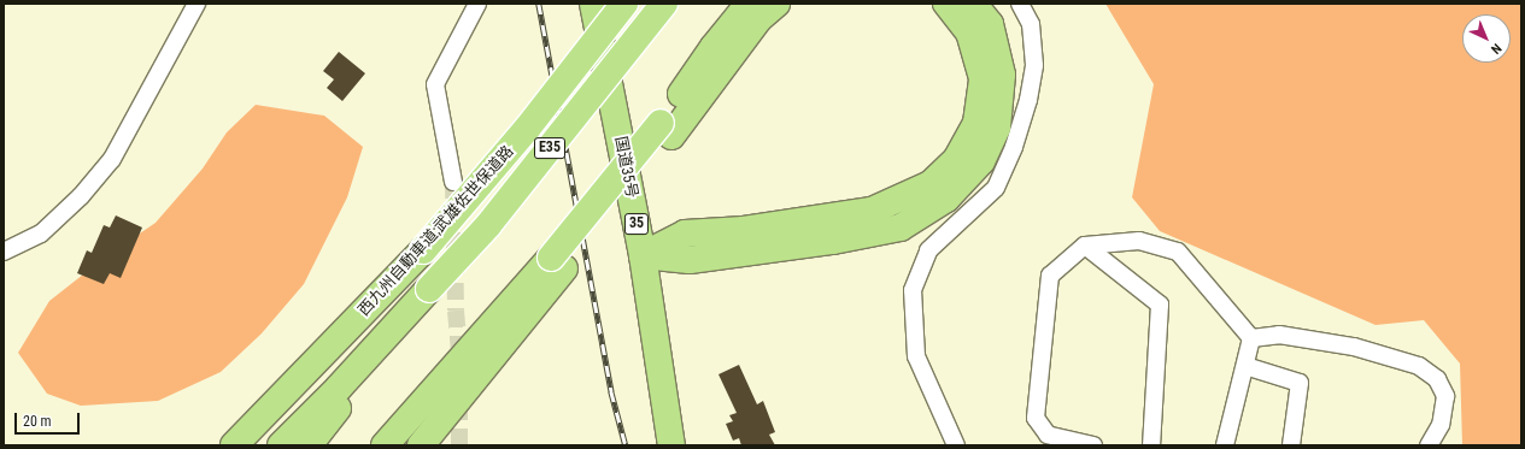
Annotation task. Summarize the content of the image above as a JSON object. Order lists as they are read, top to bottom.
{
  "streets": {
    "highway": [
      "E35",
      "国道35号",
      "35",
      "西九州自動車道;武雄佐世保道路"
    ]
  },
  "scale_bar": "20 m",
  "north": "bottom right"
}
